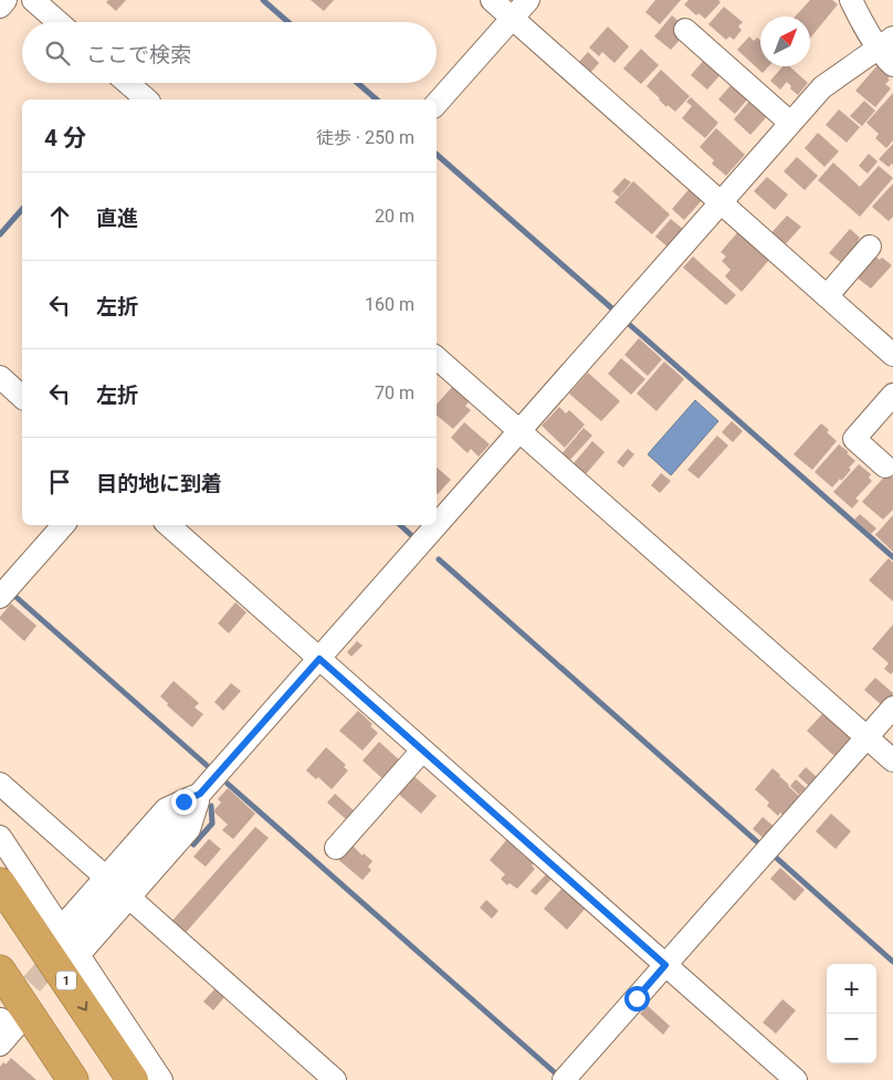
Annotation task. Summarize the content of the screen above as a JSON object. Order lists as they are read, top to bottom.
{
  "streets": {
    "highway": ["1"]
  },
  "north": "top right",
  "page": {
    "search": "ここで検索",
    "heading": ["4 分", "徒歩 · 250 m"],
    "list": [
      ["直進", "20 m"],
      ["左折", "160 m"],
      ["左折", "70 m"],
      "目的地に到着"
    ],
    "map_buttons": ["+", "−"]
  }
}
